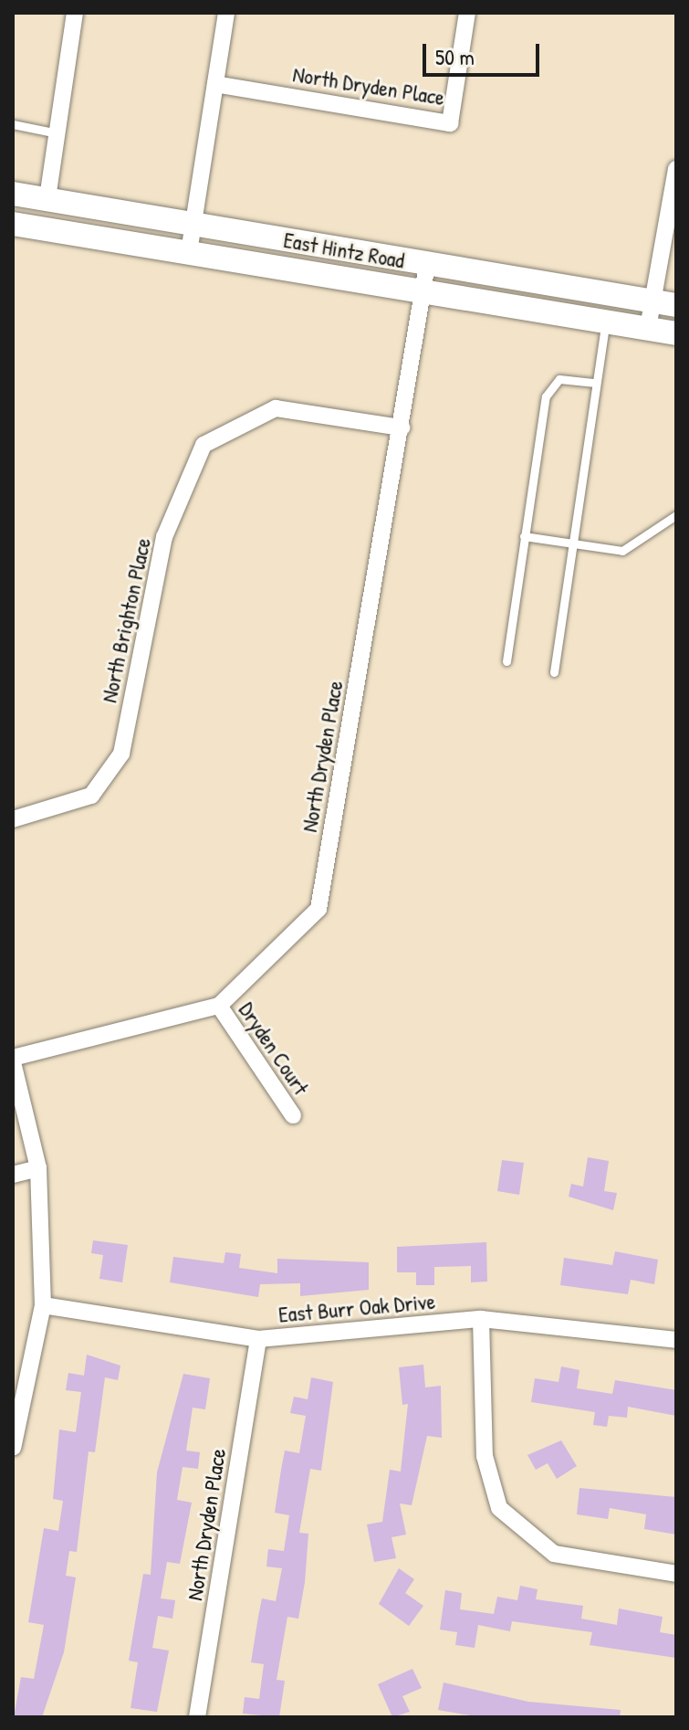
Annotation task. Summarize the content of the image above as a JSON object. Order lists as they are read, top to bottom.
{
  "streets": {
    "main road": ["East Hintz Road"],
    "street": [
      "North Dryden Place",
      "North Brighton Place",
      "Dryden Court",
      "East Burr Oak Drive"
    ]
  },
  "crossings": [
    ["North Dryden Place", "East Hintz Road"],
    ["North Dryden Place", "North Brighton Place"],
    ["North Dryden Place", "Dryden Court"],
    ["North Dryden Place", "East Burr Oak Drive"]
  ],
  "scale_bar": "50 m"
}
